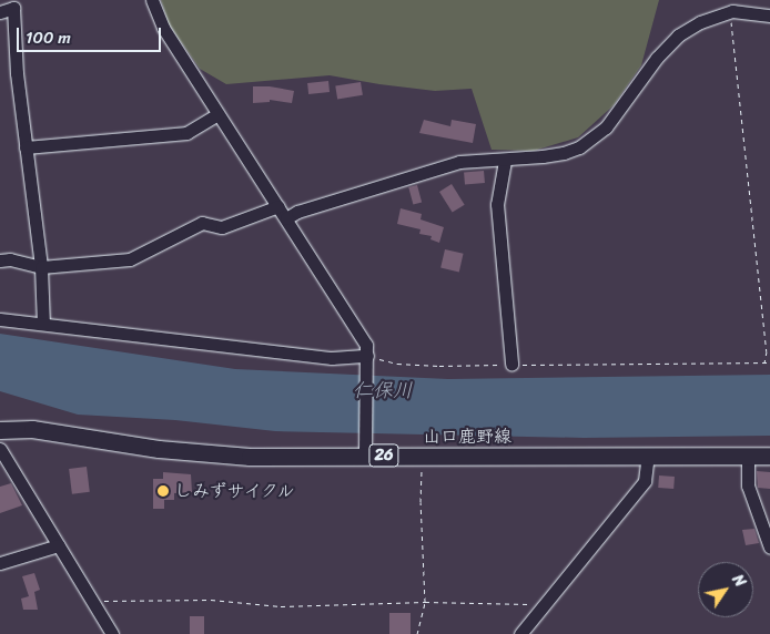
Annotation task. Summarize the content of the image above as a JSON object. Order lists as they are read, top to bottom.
{
  "streets": {
    "main road": ["山口鹿野線", "26"]
  },
  "water": ["仁保川"],
  "places": ["しみずサイクル"],
  "scale_bar": "100 m",
  "north": "top right"
}
